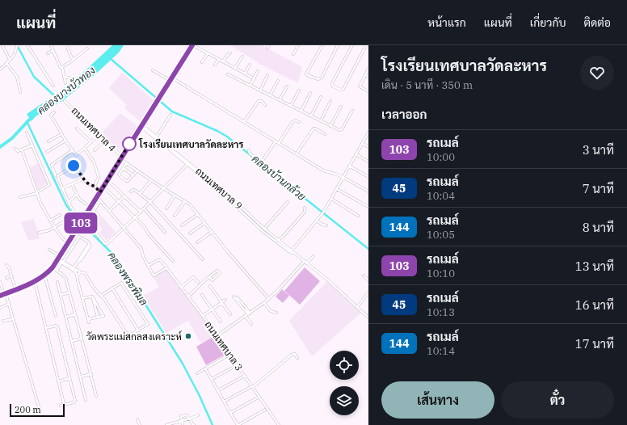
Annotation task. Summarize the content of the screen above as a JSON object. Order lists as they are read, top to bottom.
{
  "streets": {
    "street": ["ถนนเทศบาล 4", "ถนนเทศบาล 9", "ถนนเทศบาล 3"]
  },
  "water": ["คลองบางบัวทอง", "คลองบ้านกล้วย", "คลองพระพิมล"],
  "places": ["โรงเรียนเทศบาลวัดละหาร", "วัดพระแม่สกลสงเคราะห์"],
  "lines": ["bus line 103"],
  "scale_bar": "200 m",
  "page": {
    "header": "แผนที่",
    "nav": [
      "หน้าแรก",
      "แผนที่",
      "เกี่ยวกับ",
      "ติดต่อ"
    ],
    "on_map": "103",
    "heading": [
      ["โรงเรียนเทศบาลวัดละหาร", "เดิน · 5 นาที · 350 m"],
      "เวลาออก"
    ],
    "list": [
      {
        "mark": "103",
        "name": "รถเมล์",
        "note": "10:00",
        "value": "3 นาที"
      },
      {
        "mark": "45",
        "name": "รถเมล์",
        "note": "10:04",
        "value": "7 นาที"
      },
      {
        "mark": "144",
        "name": "รถเมล์",
        "note": "10:05",
        "value": "8 นาที"
      },
      {
        "mark": "103",
        "name": "รถเมล์",
        "note": "10:10",
        "value": "13 นาที"
      },
      {
        "mark": "45",
        "name": "รถเมล์",
        "note": "10:13",
        "value": "16 นาที"
      },
      {
        "mark": "144",
        "name": "รถเมล์",
        "note": "10:14",
        "value": "17 นาที"
      }
    ],
    "buttons": ["เส้นทาง", "ตั๋ว"],
    "scale": "200 m"
  }
}
